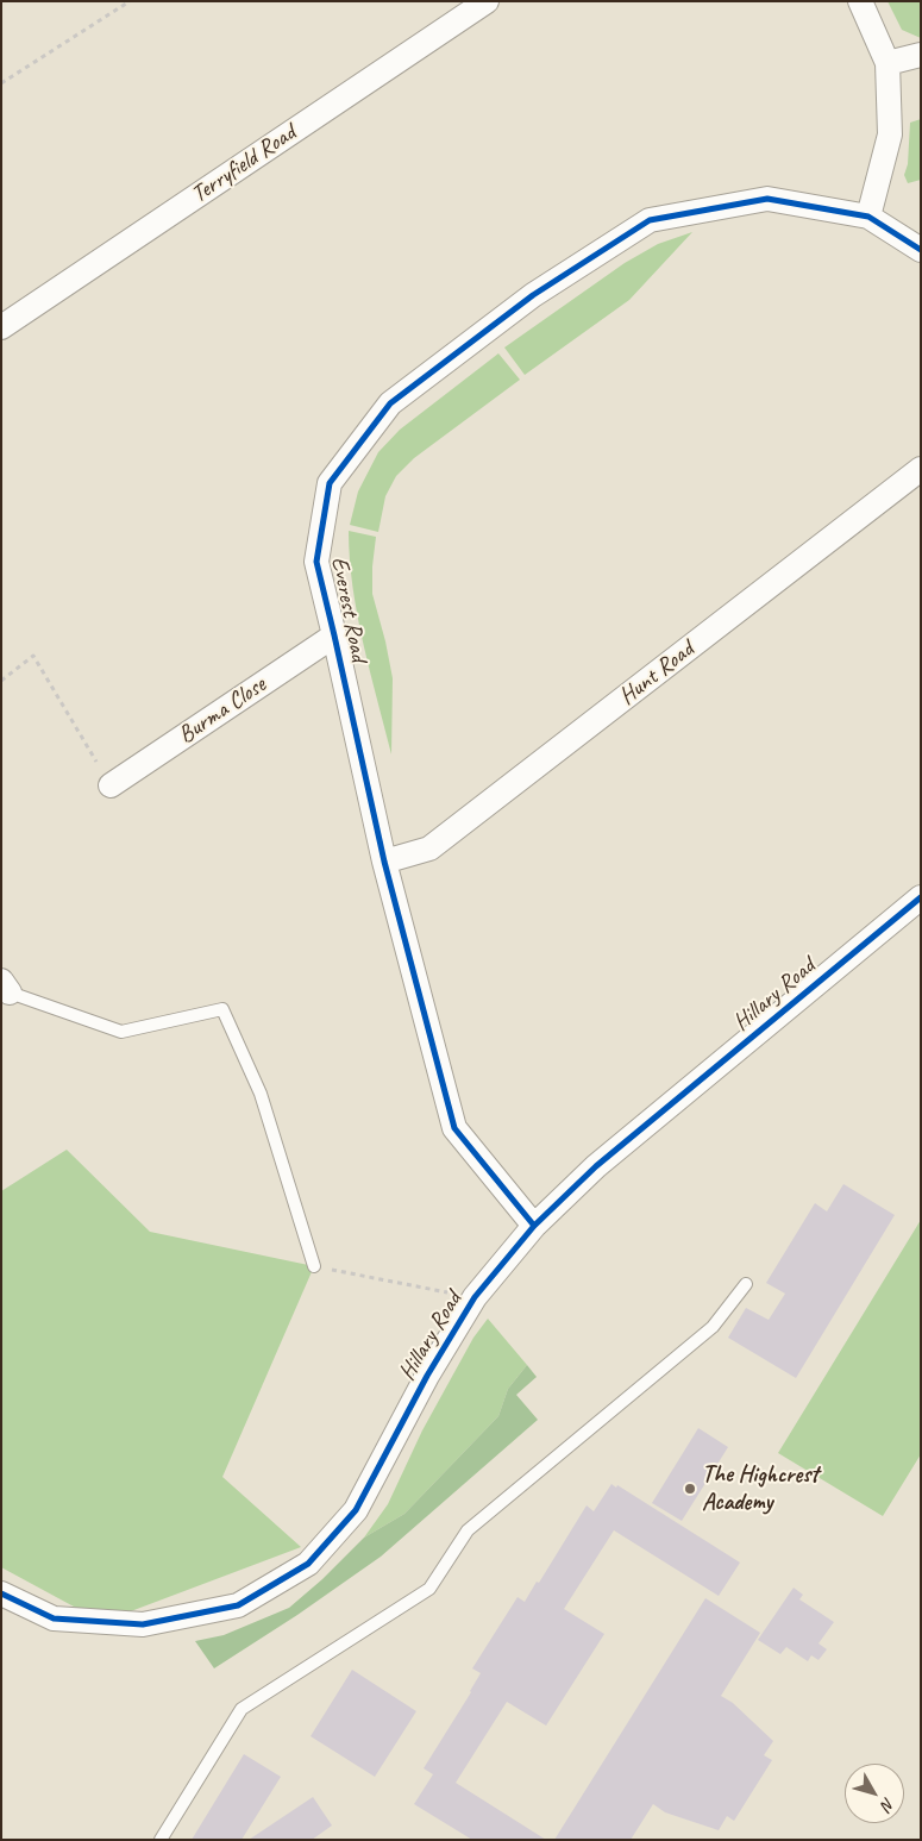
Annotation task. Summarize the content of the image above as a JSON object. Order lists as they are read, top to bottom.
{
  "streets": {
    "street": [
      "Terryfield Road",
      "Everest Road",
      "Hunt Road",
      "Burma Close",
      "Hillary Road"
    ]
  },
  "crossings": [
    ["Everest Road", "Hunt Road"],
    ["Everest Road", "Burma Close"],
    ["Everest Road", "Hillary Road"]
  ],
  "places": ["The Highcrest Academy"],
  "north": "bottom right"
}
